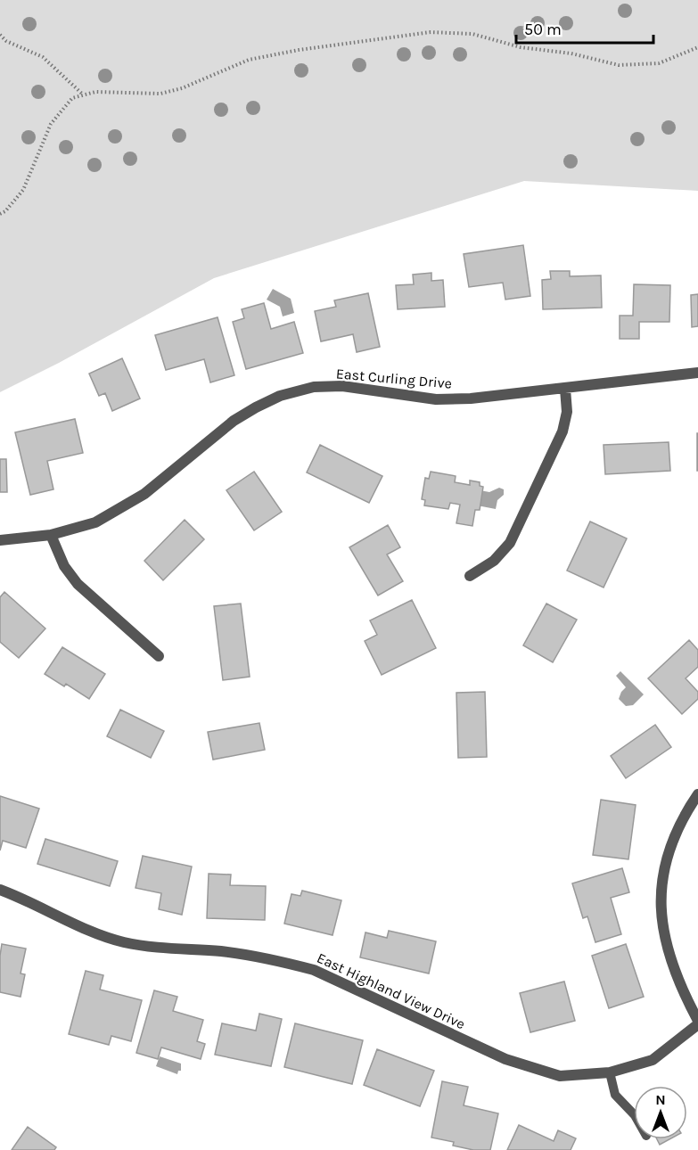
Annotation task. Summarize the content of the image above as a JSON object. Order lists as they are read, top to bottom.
{
  "streets": {
    "street": ["East Curling Drive", "East Highland View Drive"]
  },
  "scale_bar": "50 m",
  "north": "top"
}
